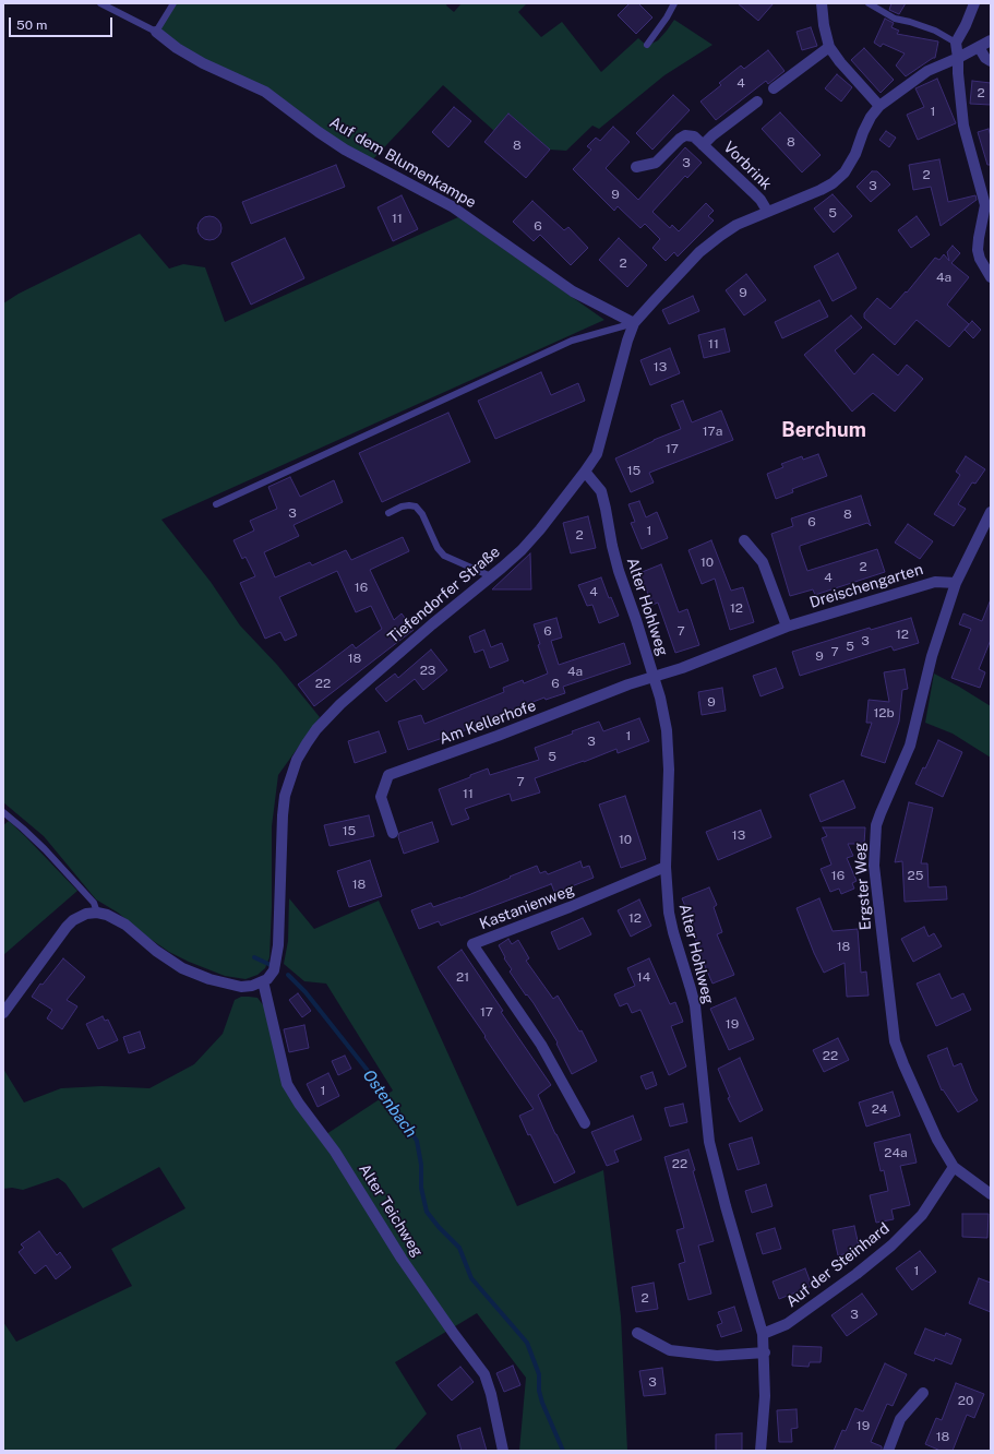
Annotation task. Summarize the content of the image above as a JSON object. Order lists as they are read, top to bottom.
{
  "streets": {
    "street": [
      "Auf dem Blumenkampe",
      "Vorbrink",
      "Dreischengarten",
      "Tiefendorfer Straße",
      "Alter Hohlweg",
      "Am Kellerhofe",
      "Ergster Weg",
      "Kastanienweg",
      "Alter Teichweg",
      "Auf der Steinhard"
    ]
  },
  "crossings": [
    ["Auf dem Blumenkampe", "Tiefendorfer Straße"],
    ["Vorbrink", "Tiefendorfer Straße"],
    ["Dreischengarten", "Alter Hohlweg"],
    ["Dreischengarten", "Am Kellerhofe"],
    ["Dreischengarten", "Ergster Weg"],
    ["Tiefendorfer Straße", "Alter Hohlweg"],
    ["Tiefendorfer Straße", "Alter Teichweg"],
    ["Alter Hohlweg", "Am Kellerhofe"],
    ["Alter Hohlweg", "Kastanienweg"],
    ["Alter Hohlweg", "Auf der Steinhard"],
    ["Ergster Weg", "Auf der Steinhard"]
  ],
  "districts": ["Berchum"],
  "water": ["Ostenbach"],
  "house_numbers": [
    "4",
    "2",
    "1",
    "8",
    "8",
    "3",
    "2",
    "3",
    "9",
    "5",
    "11",
    "6",
    "2",
    "4a",
    "9",
    "11",
    "13",
    "17a",
    "17",
    "15",
    "3",
    "8",
    "6",
    "1",
    "2",
    "10",
    "2",
    "4",
    "16",
    "4",
    "12",
    "6",
    "7",
    "12",
    "3",
    "5",
    "7",
    "9",
    "18",
    "23",
    "4a",
    "22",
    "6",
    "9",
    "12b",
    "1",
    "3",
    "5",
    "7",
    "11",
    "15",
    "13",
    "10",
    "16",
    "25",
    "18",
    "12",
    "18",
    "21",
    "14",
    "17",
    "19",
    "22",
    "1",
    "24",
    "24a",
    "22",
    "1",
    "2",
    "3",
    "3",
    "20",
    "19",
    "18"
  ],
  "scale_bar": "50 m"
}
